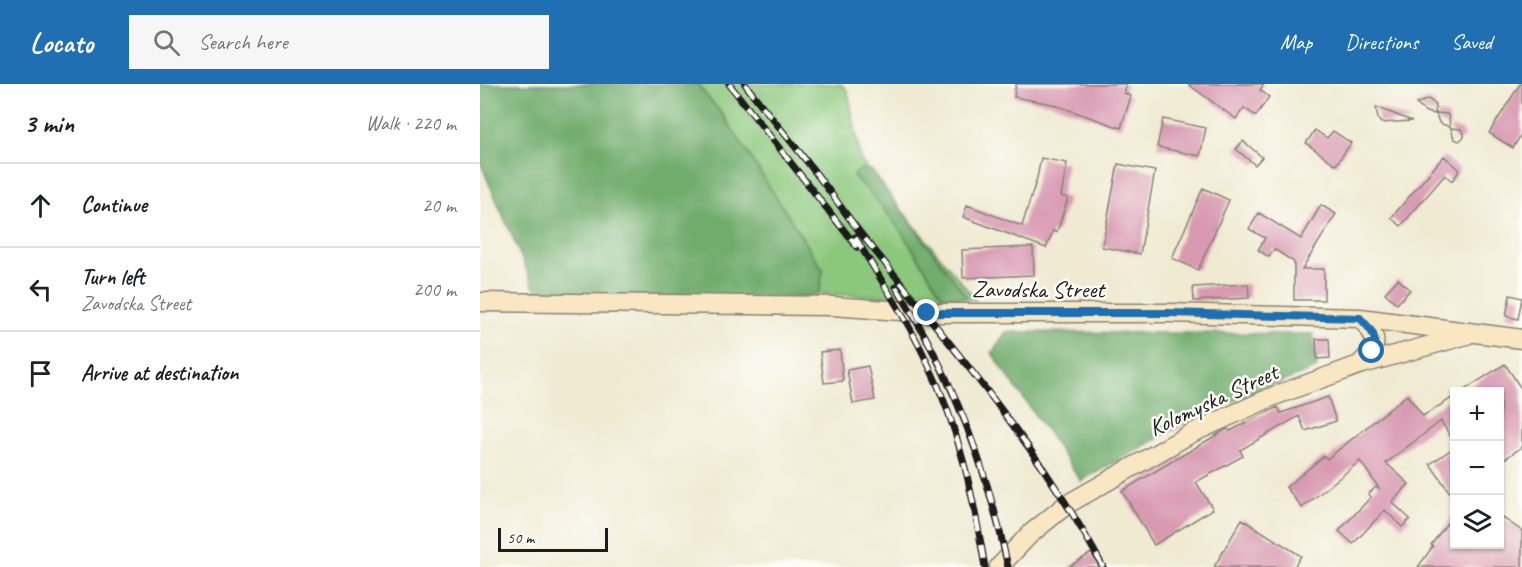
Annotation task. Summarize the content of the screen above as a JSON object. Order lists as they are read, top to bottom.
{
  "streets": {
    "main road": ["Zavodska Street", "Kolomyska Street"]
  },
  "crossings": [
    ["Zavodska Street", "Kolomyska Street"]
  ],
  "scale_bar": "50 m",
  "page": {
    "header": "Locato",
    "search": "Search here",
    "nav": ["Map", "Directions", "Saved"],
    "heading": ["3 min", "Walk · 220 m"],
    "list": [
      ["Continue", "20 m"],
      ["Turn left", "Zavodska Street", "200 m"],
      "Arrive at destination"
    ],
    "map_buttons": ["+", "−"],
    "scale": "50 m"
  }
}
